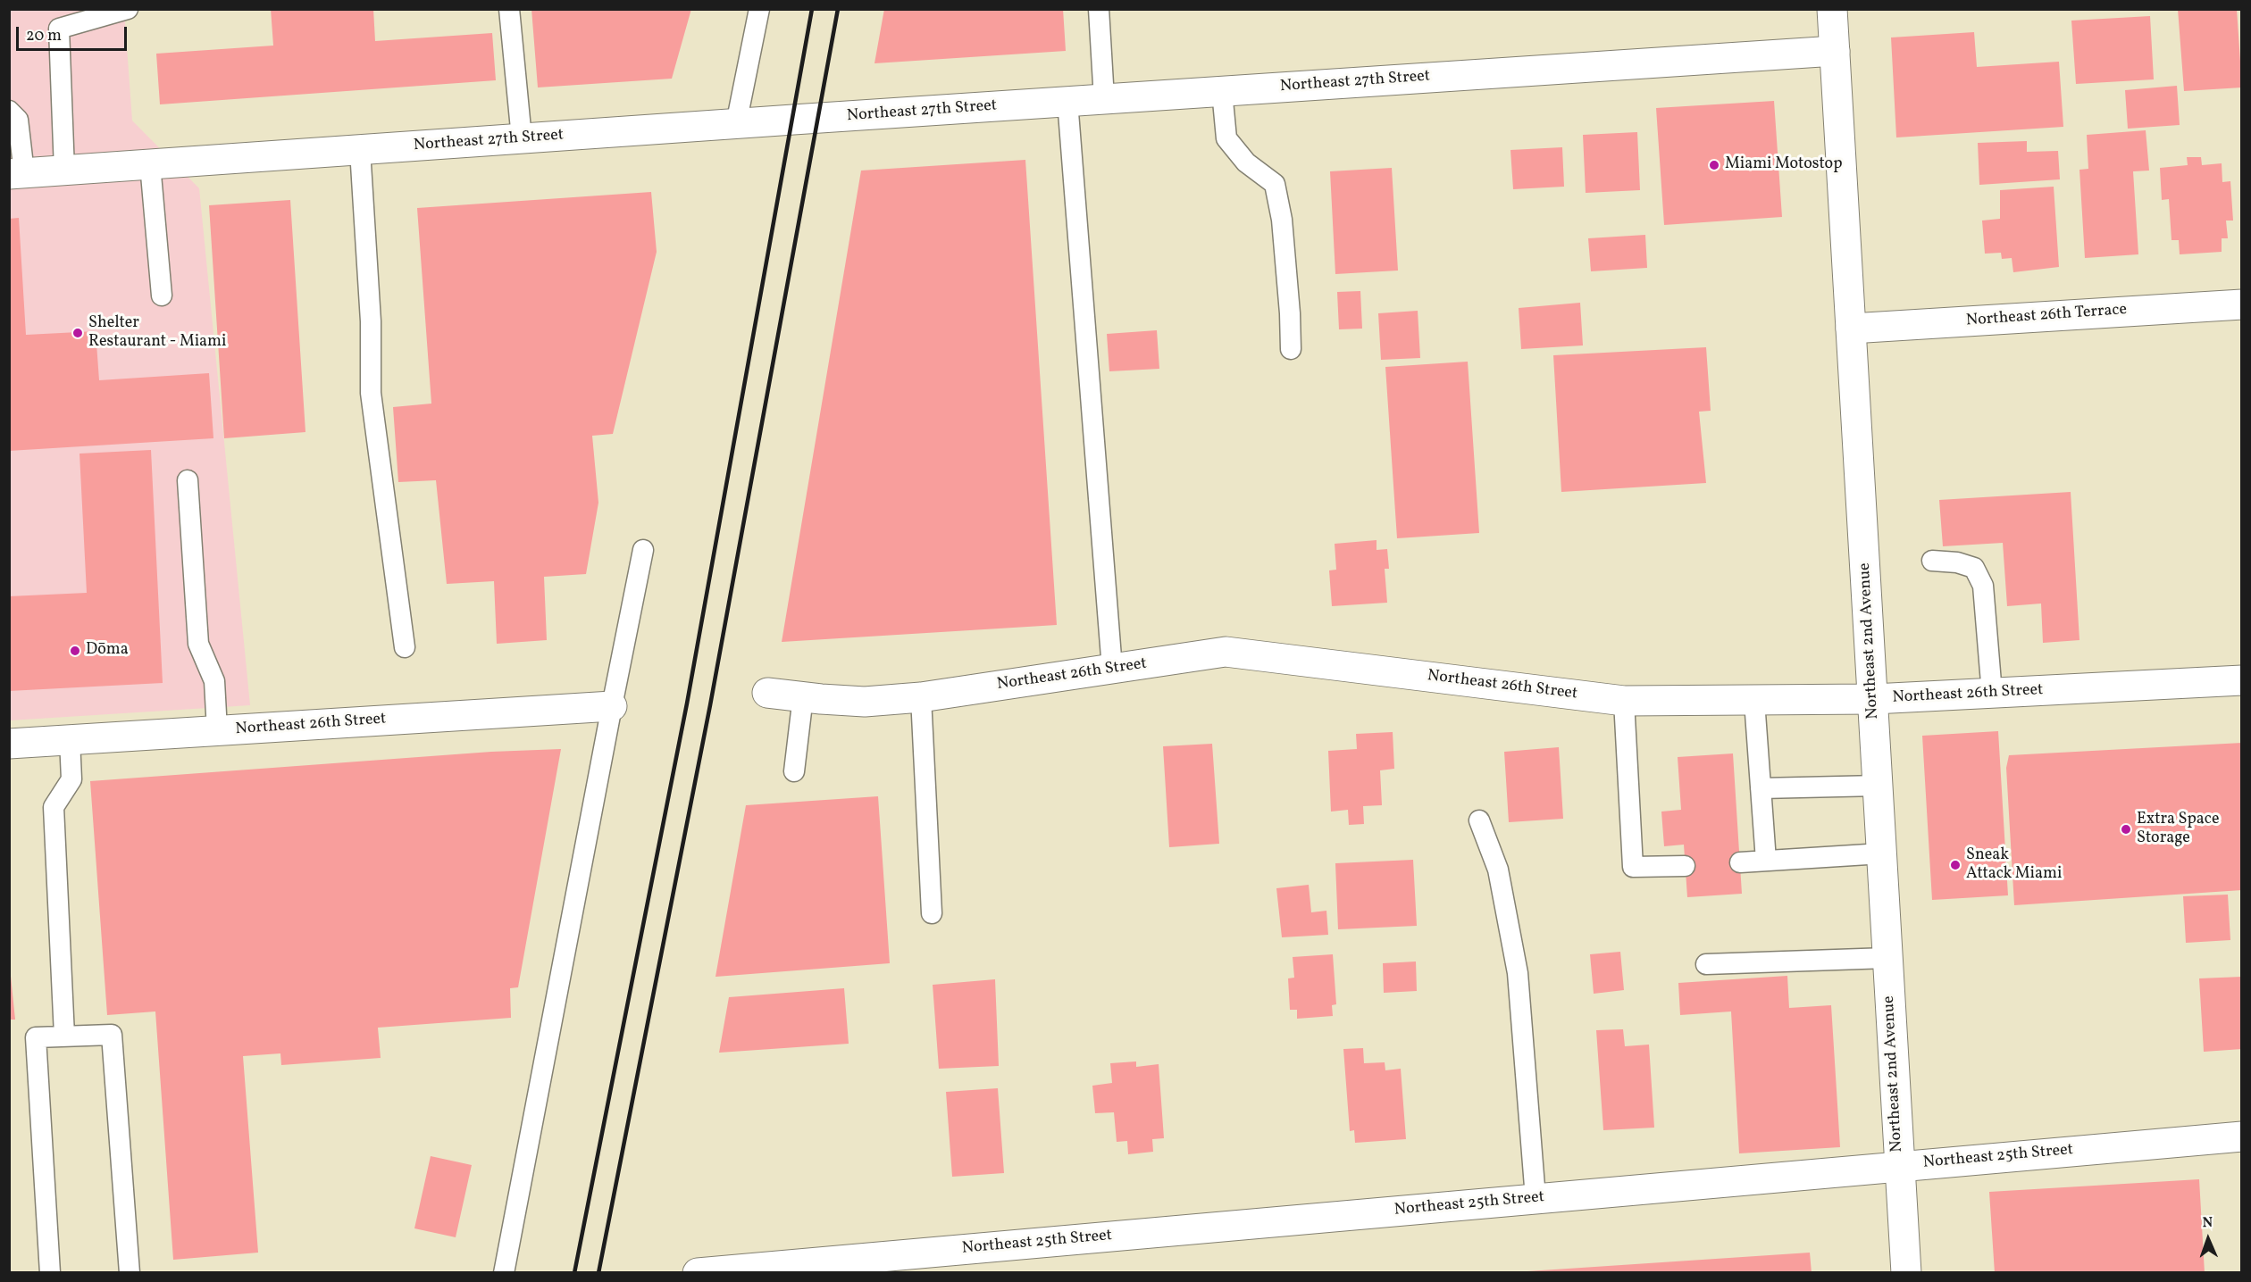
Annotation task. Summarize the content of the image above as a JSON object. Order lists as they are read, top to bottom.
{
  "streets": {
    "street": [
      "Northeast 27th Street",
      "Northeast 26th Terrace",
      "Northeast 2nd Avenue",
      "Northeast 26th Street",
      "Northeast 25th Street"
    ]
  },
  "crossings": [
    ["Northeast 27th Street", "Northeast 2nd Avenue"],
    ["Northeast 26th Terrace", "Northeast 2nd Avenue"],
    ["Northeast 2nd Avenue", "Northeast 26th Street"],
    ["Northeast 2nd Avenue", "Northeast 25th Street"]
  ],
  "places": [
    "Miami Motostop",
    "Shelter Restaurant - Miami",
    "Dōma",
    "Extra Space Storage",
    "Sneak Attack Miami"
  ],
  "scale_bar": "20 m",
  "north": "top"
}
